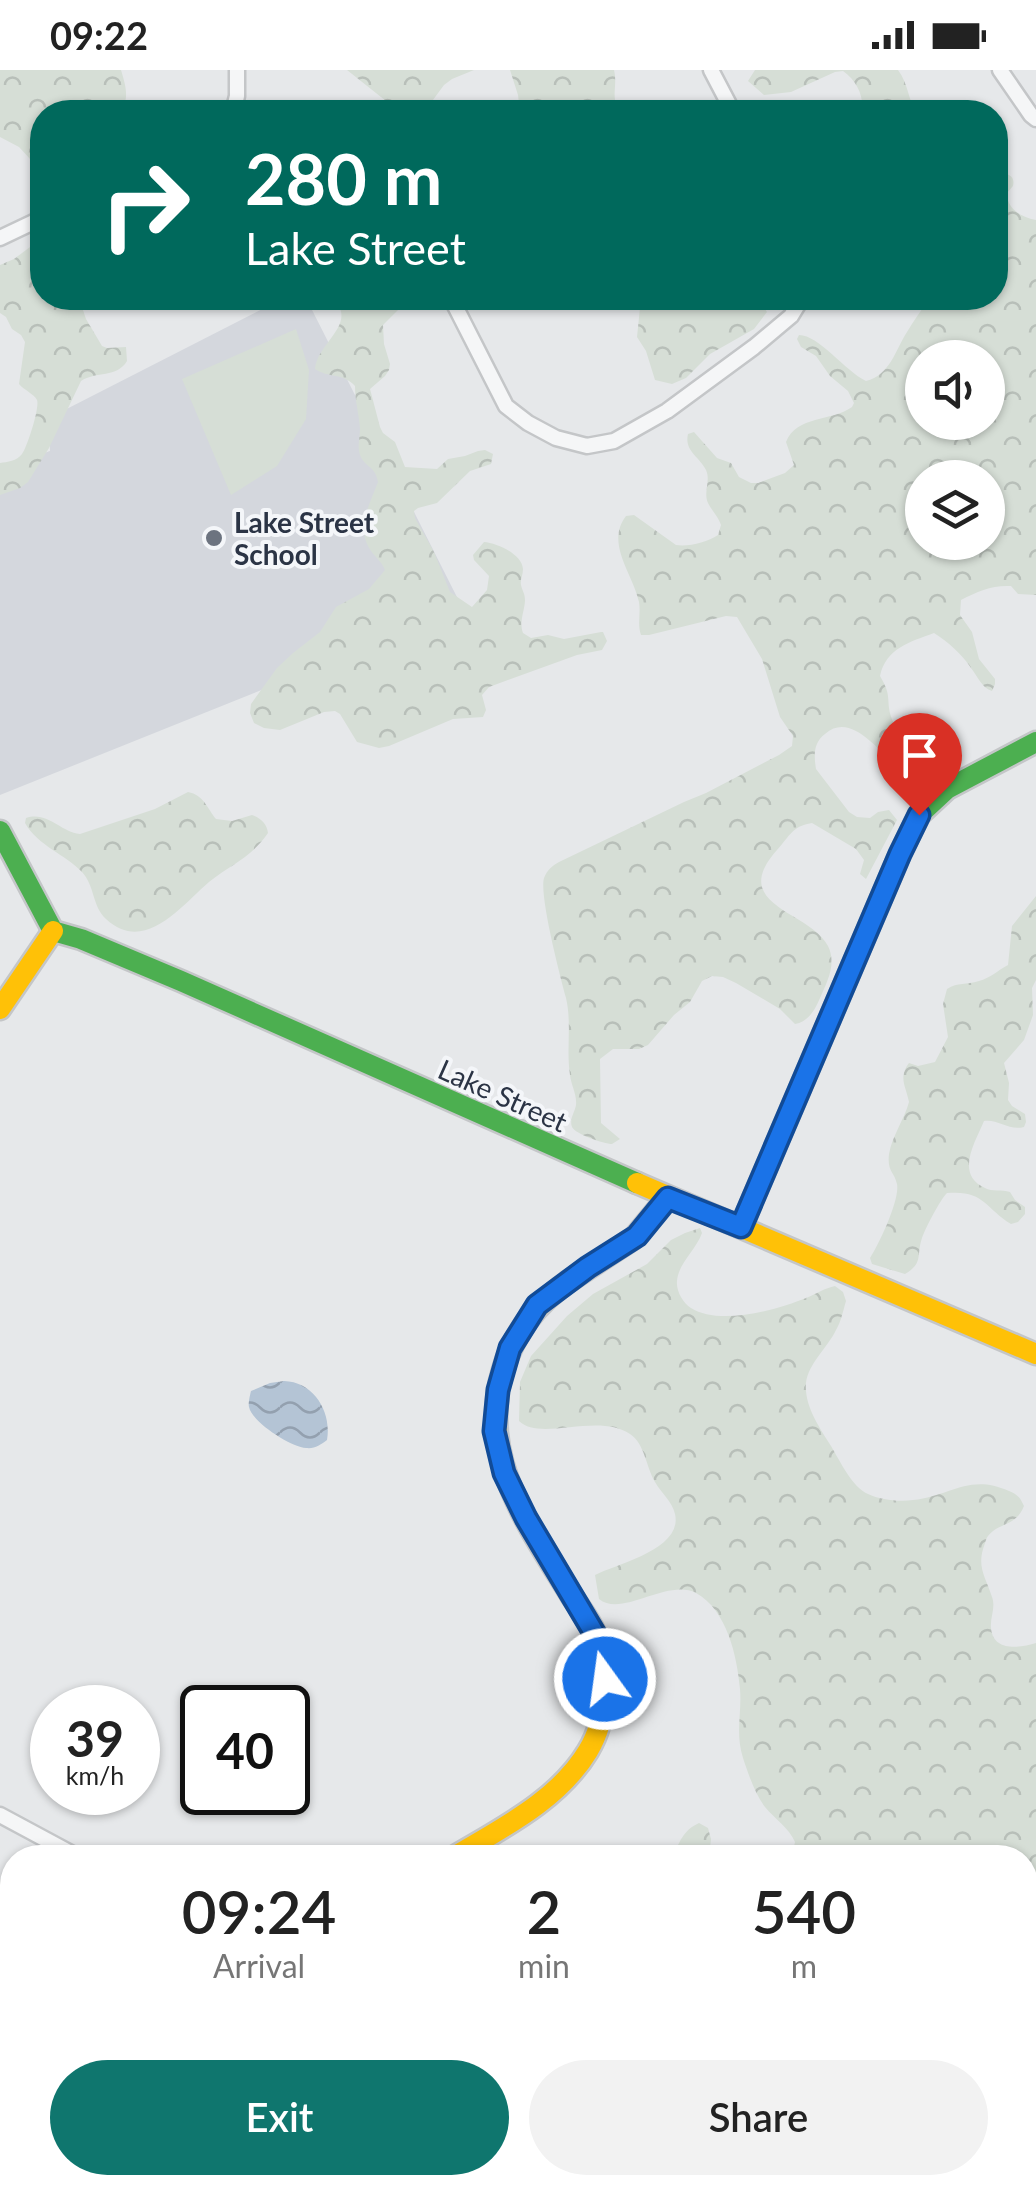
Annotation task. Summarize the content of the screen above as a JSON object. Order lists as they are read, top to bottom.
{
  "streets": {
    "street": ["Lake Street"]
  },
  "places": ["Lake Street School"],
  "page": {
    "status": "09:22",
    "turn": ["280 m", "Lake Street"],
    "speed": "39 km/h",
    "limit": "40",
    "eta": [
      "09:24",
      "Arrival",
      "2",
      "min",
      "540",
      "m"
    ],
    "buttons": ["Exit", "Share"]
  }
}
